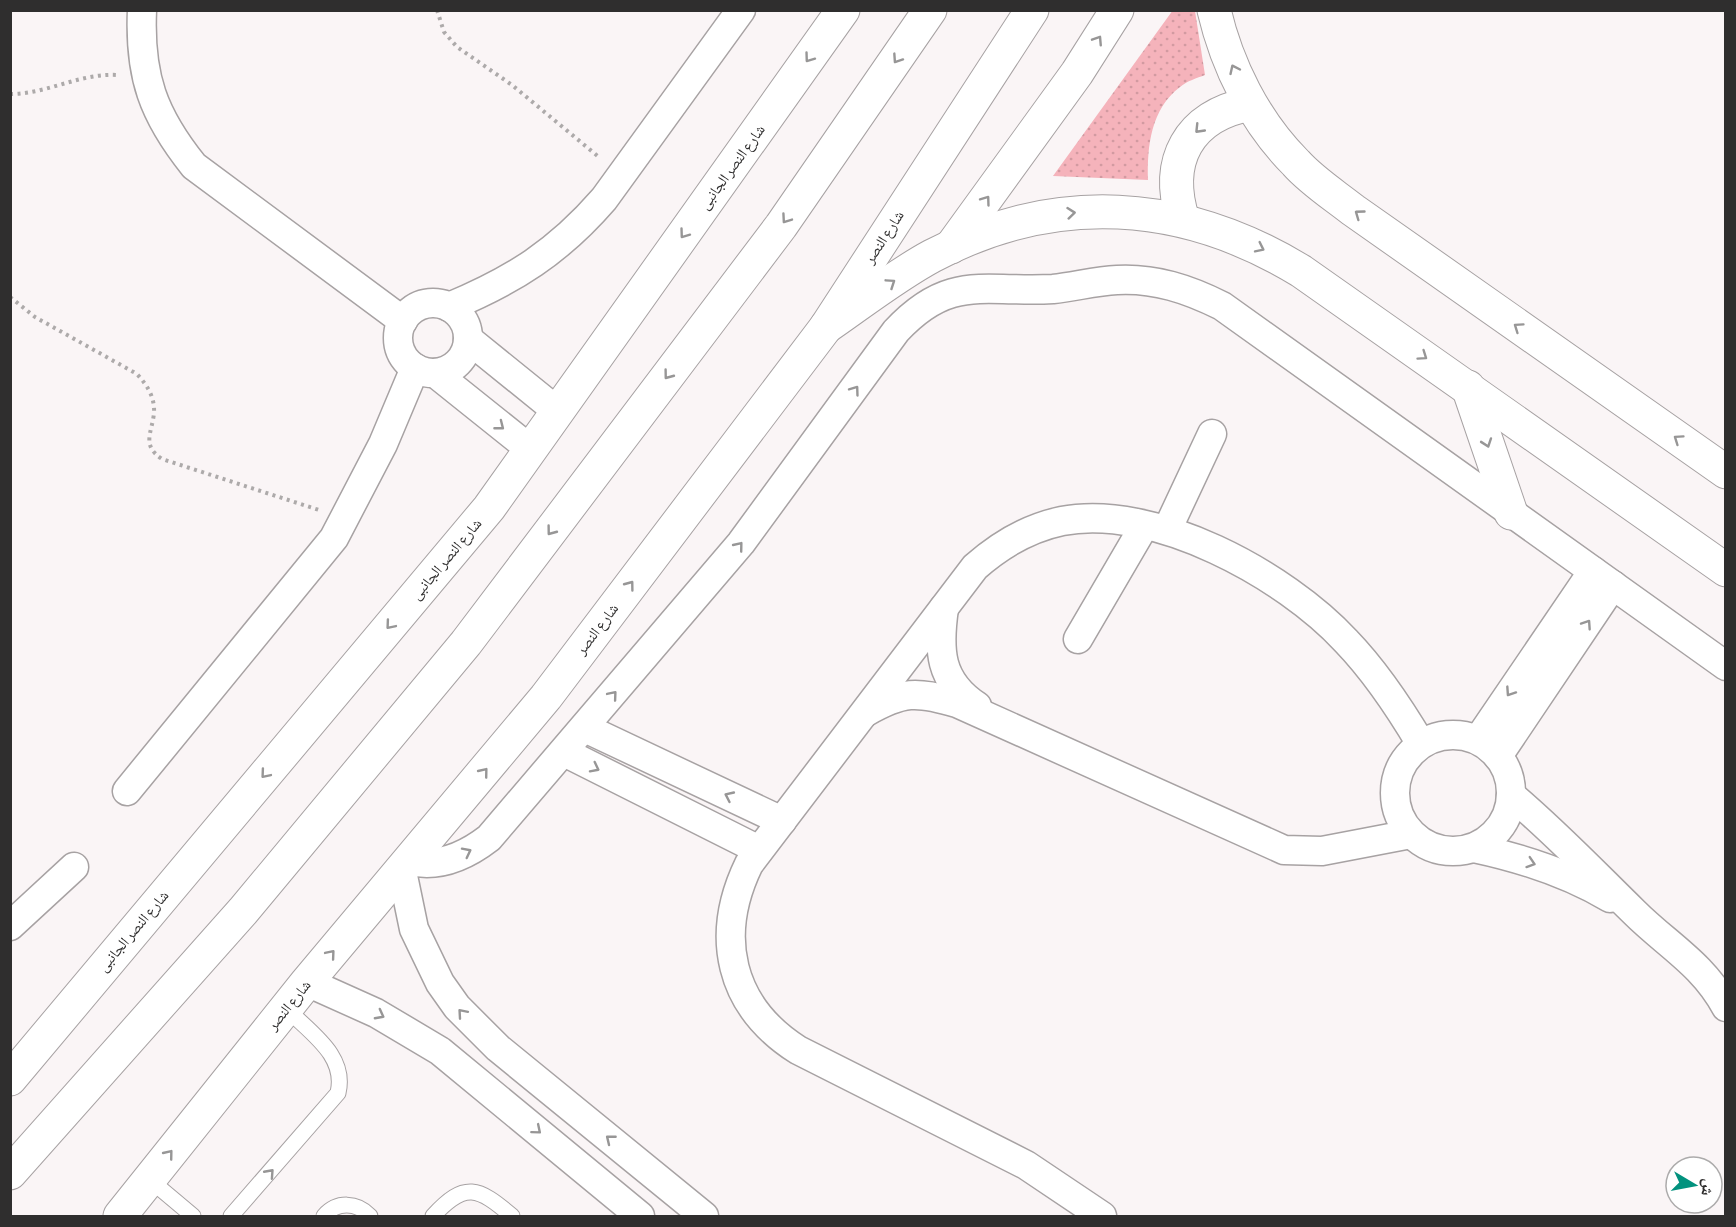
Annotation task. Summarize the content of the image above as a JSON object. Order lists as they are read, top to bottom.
{
  "streets": {
    "main road": ["شارع النصر الجانبى", "شارع النصر"]
  },
  "north": "right"
}
